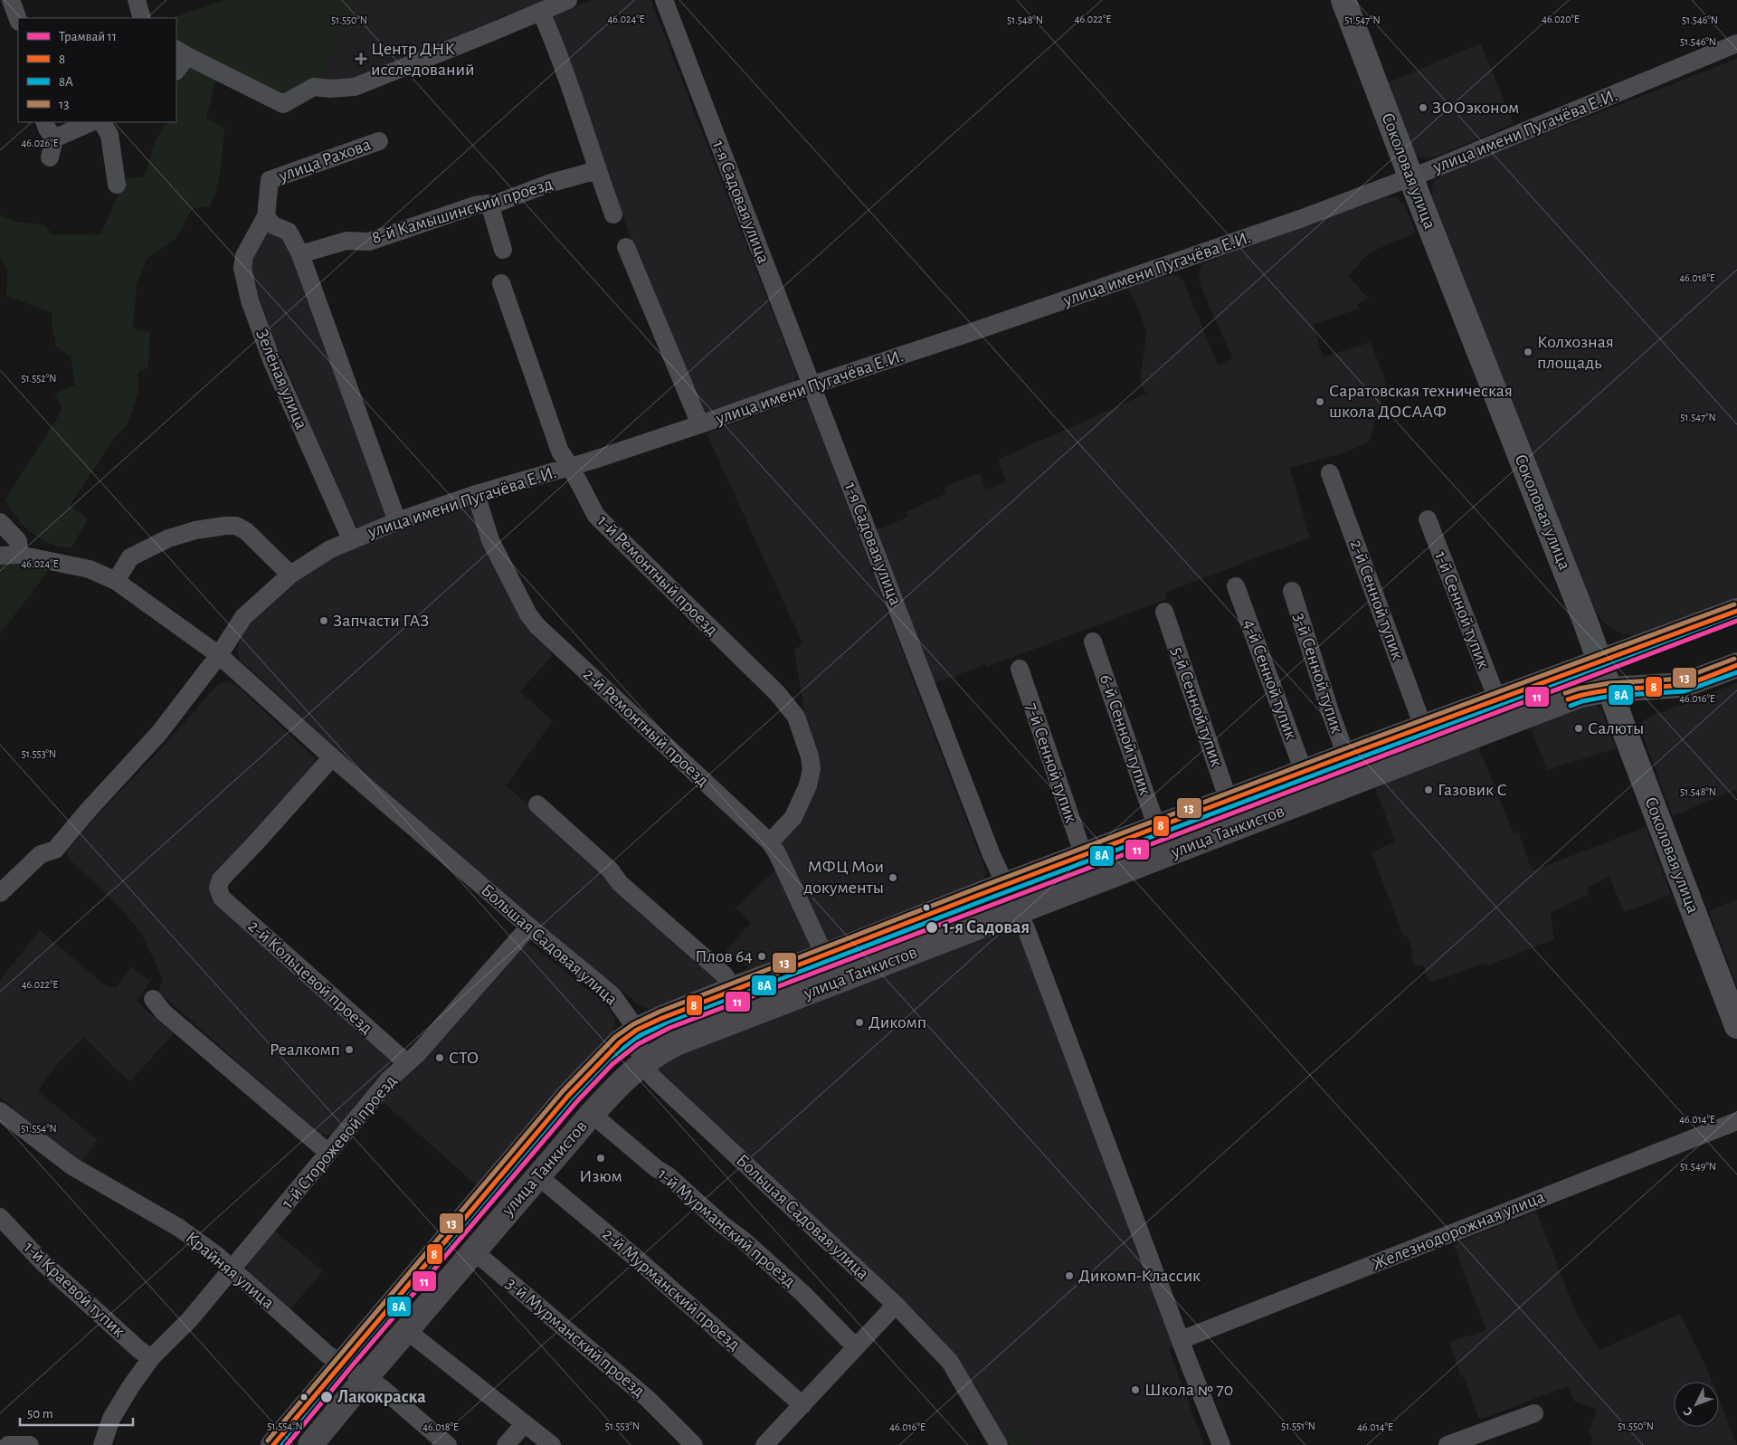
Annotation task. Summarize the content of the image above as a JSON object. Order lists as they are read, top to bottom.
{
  "streets": {
    "main road": ["Соколовая улица", "улица Танкистов"],
    "street": [
      "улица имени Пугачёва Е.И.",
      "улица Рахова",
      "1-я Садовая улица",
      "8-й Камышинский проезд",
      "Зелёная улица",
      "1-й Ремонтный проезд",
      "2-й Сенной тупик",
      "1-й Сенной тупик",
      "3-й Сенной тупик",
      "4-й Сенной тупик",
      "5-й Сенной тупик",
      "2-й Ремонтный проезд",
      "6-й Сенной тупик",
      "7-й Сенной тупик",
      "Большая Садовая улица",
      "2-й Кольцевой проезд",
      "1-й Сторожевой проезд",
      "1-й Мурманский проезд",
      "Железнодорожная улица",
      "Крайняя улица",
      "1-й Краевой тупик",
      "2-й Мурманский проезд",
      "3-й Мурманский проезд"
    ]
  },
  "crossings": [
    ["улица имени Пугачёва Е.И.", "Соколовая улица"],
    ["улица имени Пугачёва Е.И.", "1-я Садовая улица"],
    ["улица имени Пугачёва Е.И.", "Зелёная улица"],
    ["улица имени Пугачёва Е.И.", "1-й Ремонтный проезд"],
    ["улица имени Пугачёва Е.И.", "2-й Ремонтный проезд"],
    ["улица имени Пугачёва Е.И.", "Большая Садовая улица"],
    ["улица Рахова", "Зелёная улица"],
    ["Соколовая улица", "улица Танкистов"],
    ["1-я Садовая улица", "улица Танкистов"],
    ["1-я Садовая улица", "Железнодорожная улица"],
    ["1-й Ремонтный проезд", "2-й Ремонтный проезд"],
    ["2-й Сенной тупик", "улица Танкистов"],
    ["1-й Сенной тупик", "улица Танкистов"],
    ["3-й Сенной тупик", "улица Танкистов"],
    ["4-й Сенной тупик", "улица Танкистов"],
    ["5-й Сенной тупик", "улица Танкистов"],
    ["2-й Ремонтный проезд", "улица Танкистов"],
    ["6-й Сенной тупик", "улица Танкистов"],
    ["7-й Сенной тупик", "улица Танкистов"],
    ["улица Танкистов", "Большая Садовая улица"],
    ["улица Танкистов", "1-й Мурманский проезд"],
    ["улица Танкистов", "Крайняя улица"],
    ["улица Танкистов", "2-й Мурманский проезд"],
    ["улица Танкистов", "3-й Мурманский проезд"],
    ["Большая Садовая улица", "2-й Кольцевой проезд"],
    ["Большая Садовая улица", "1-й Сторожевой проезд"],
    ["2-й Кольцевой проезд", "1-й Сторожевой проезд"],
    ["1-й Сторожевой проезд", "Крайняя улица"],
    ["1-й Сторожевой проезд", "1-й Краевой тупик"]
  ],
  "places": {
    "health": ["Центр ДНК исследований"],
    "other": [
      "ЗООэконом",
      "Колхозная площадь",
      "Саратовская техническая школа ДОСААФ",
      "Запчасти ГАЗ",
      "Салюты",
      "Газовик С",
      "МФЦ Мои документы",
      "1-я Садовая",
      "Плов 64",
      "Дикомп",
      "Реалкомп",
      "СТО",
      "Изюм",
      "Дикомп-Классик",
      "Школа № 70",
      "Лакокраска"
    ]
  },
  "lines": [
    "transit line 13",
    "transit line 8",
    "transit line 8А",
    "tram line 11"
  ],
  "legend": [
    "Трамвай 11",
    "8",
    "8А",
    "13"
  ],
  "scale_bar": "50 m",
  "north": "bottom left",
  "coordinates": [
    "46.024°E",
    "46.022°E",
    "46.020°E",
    "51.550°N",
    "51.548°N",
    "51.547°N",
    "51.546°N",
    "46.026°E",
    "46.018°E",
    "51.552°N",
    "46.016°E",
    "51.553°N",
    "46.014°E",
    "51.554°N",
    "51.549°N",
    "51.551°N"
  ]
}
